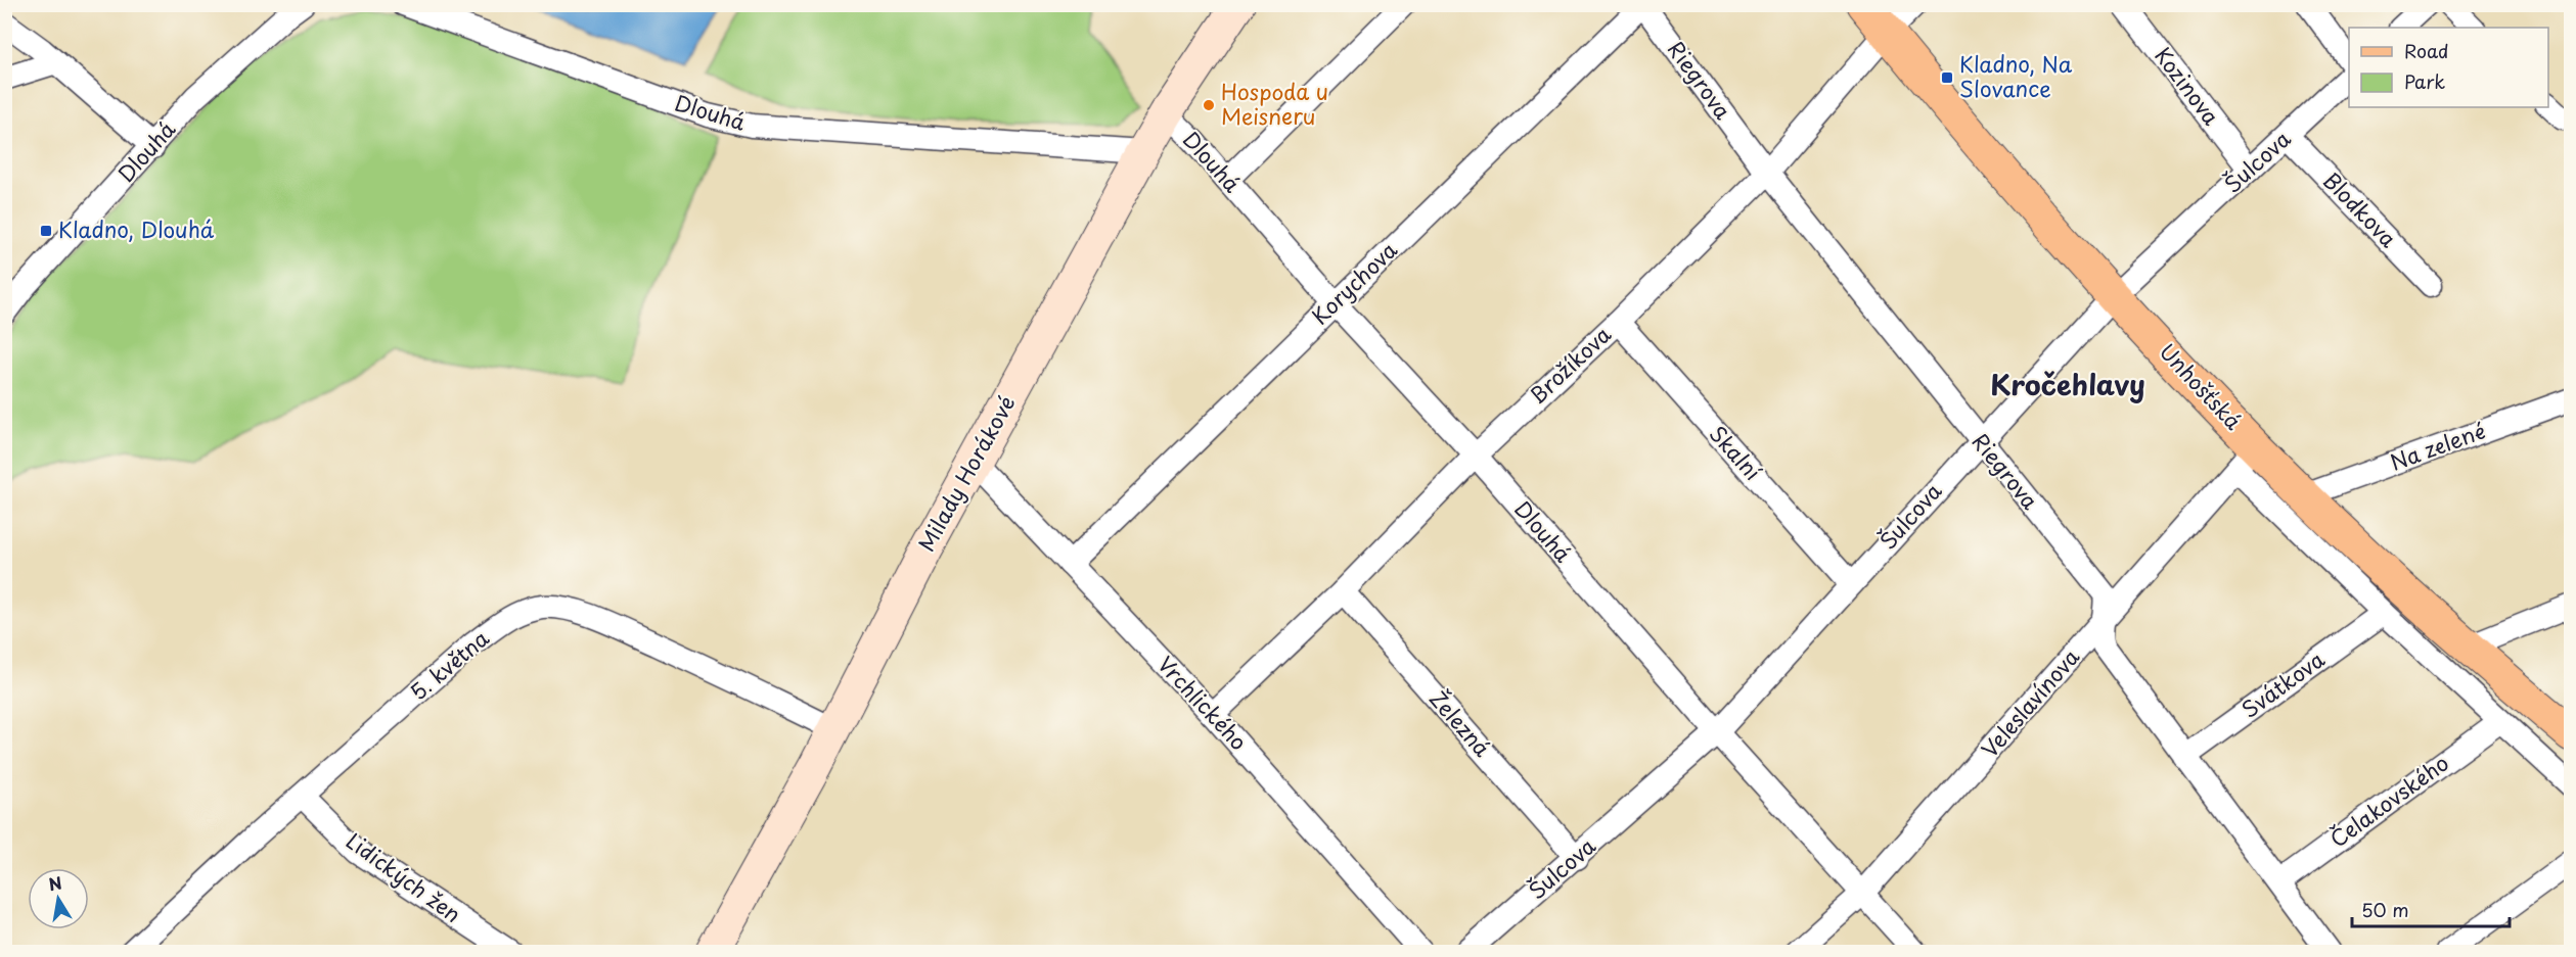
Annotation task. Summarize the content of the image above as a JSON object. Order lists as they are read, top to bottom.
{
  "streets": {
    "main road": ["Unhošťská", "Milady Horákové"],
    "street": [
      "Riegrova",
      "Kozinova",
      "Dlouhá",
      "Šulcova",
      "Blodkova",
      "Korychova",
      "Brožíkova",
      "Na zelené",
      "Skalní",
      "5. května",
      "Svátkova",
      "Vrchlického",
      "Veleslavínova",
      "Železná",
      "Čelakovského",
      "Lidických žen"
    ]
  },
  "crossings": [
    ["Riegrova", "Šulcova"],
    ["Riegrova", "Korychova"],
    ["Riegrova", "Brožíkova"],
    ["Riegrova", "Svátkova"],
    ["Riegrova", "Veleslavínova"],
    ["Riegrova", "Čelakovského"],
    ["Kozinova", "Šulcova"],
    ["Dlouhá", "Šulcova"],
    ["Dlouhá", "Korychova"],
    ["Dlouhá", "Brožíkova"],
    ["Dlouhá", "Milady Horákové"],
    ["Dlouhá", "Veleslavínova"],
    ["Šulcova", "Blodkova"],
    ["Šulcova", "Unhošťská"],
    ["Šulcova", "Skalní"],
    ["Šulcova", "Železná"],
    ["Korychova", "Vrchlického"],
    ["Brožíkova", "Unhošťská"],
    ["Brožíkova", "Skalní"],
    ["Brožíkova", "Vrchlického"],
    ["Brožíkova", "Železná"],
    ["Unhošťská", "Na zelené"],
    ["Unhošťská", "Svátkova"],
    ["Unhošťská", "Veleslavínova"],
    ["Unhošťská", "Čelakovského"],
    ["Milady Horákové", "5. května"],
    ["Milady Horákové", "Vrchlického"],
    ["5. května", "Lidických žen"]
  ],
  "districts": ["Kročehlavy"],
  "places": {
    "transit": ["Kladno, Na Slovance", "Kladno, Dlouhá"],
    "other": ["Hospoda u Meisneru"]
  },
  "legend": ["Road", "Park"],
  "scale_bar": "50 m",
  "north": "top"
}
